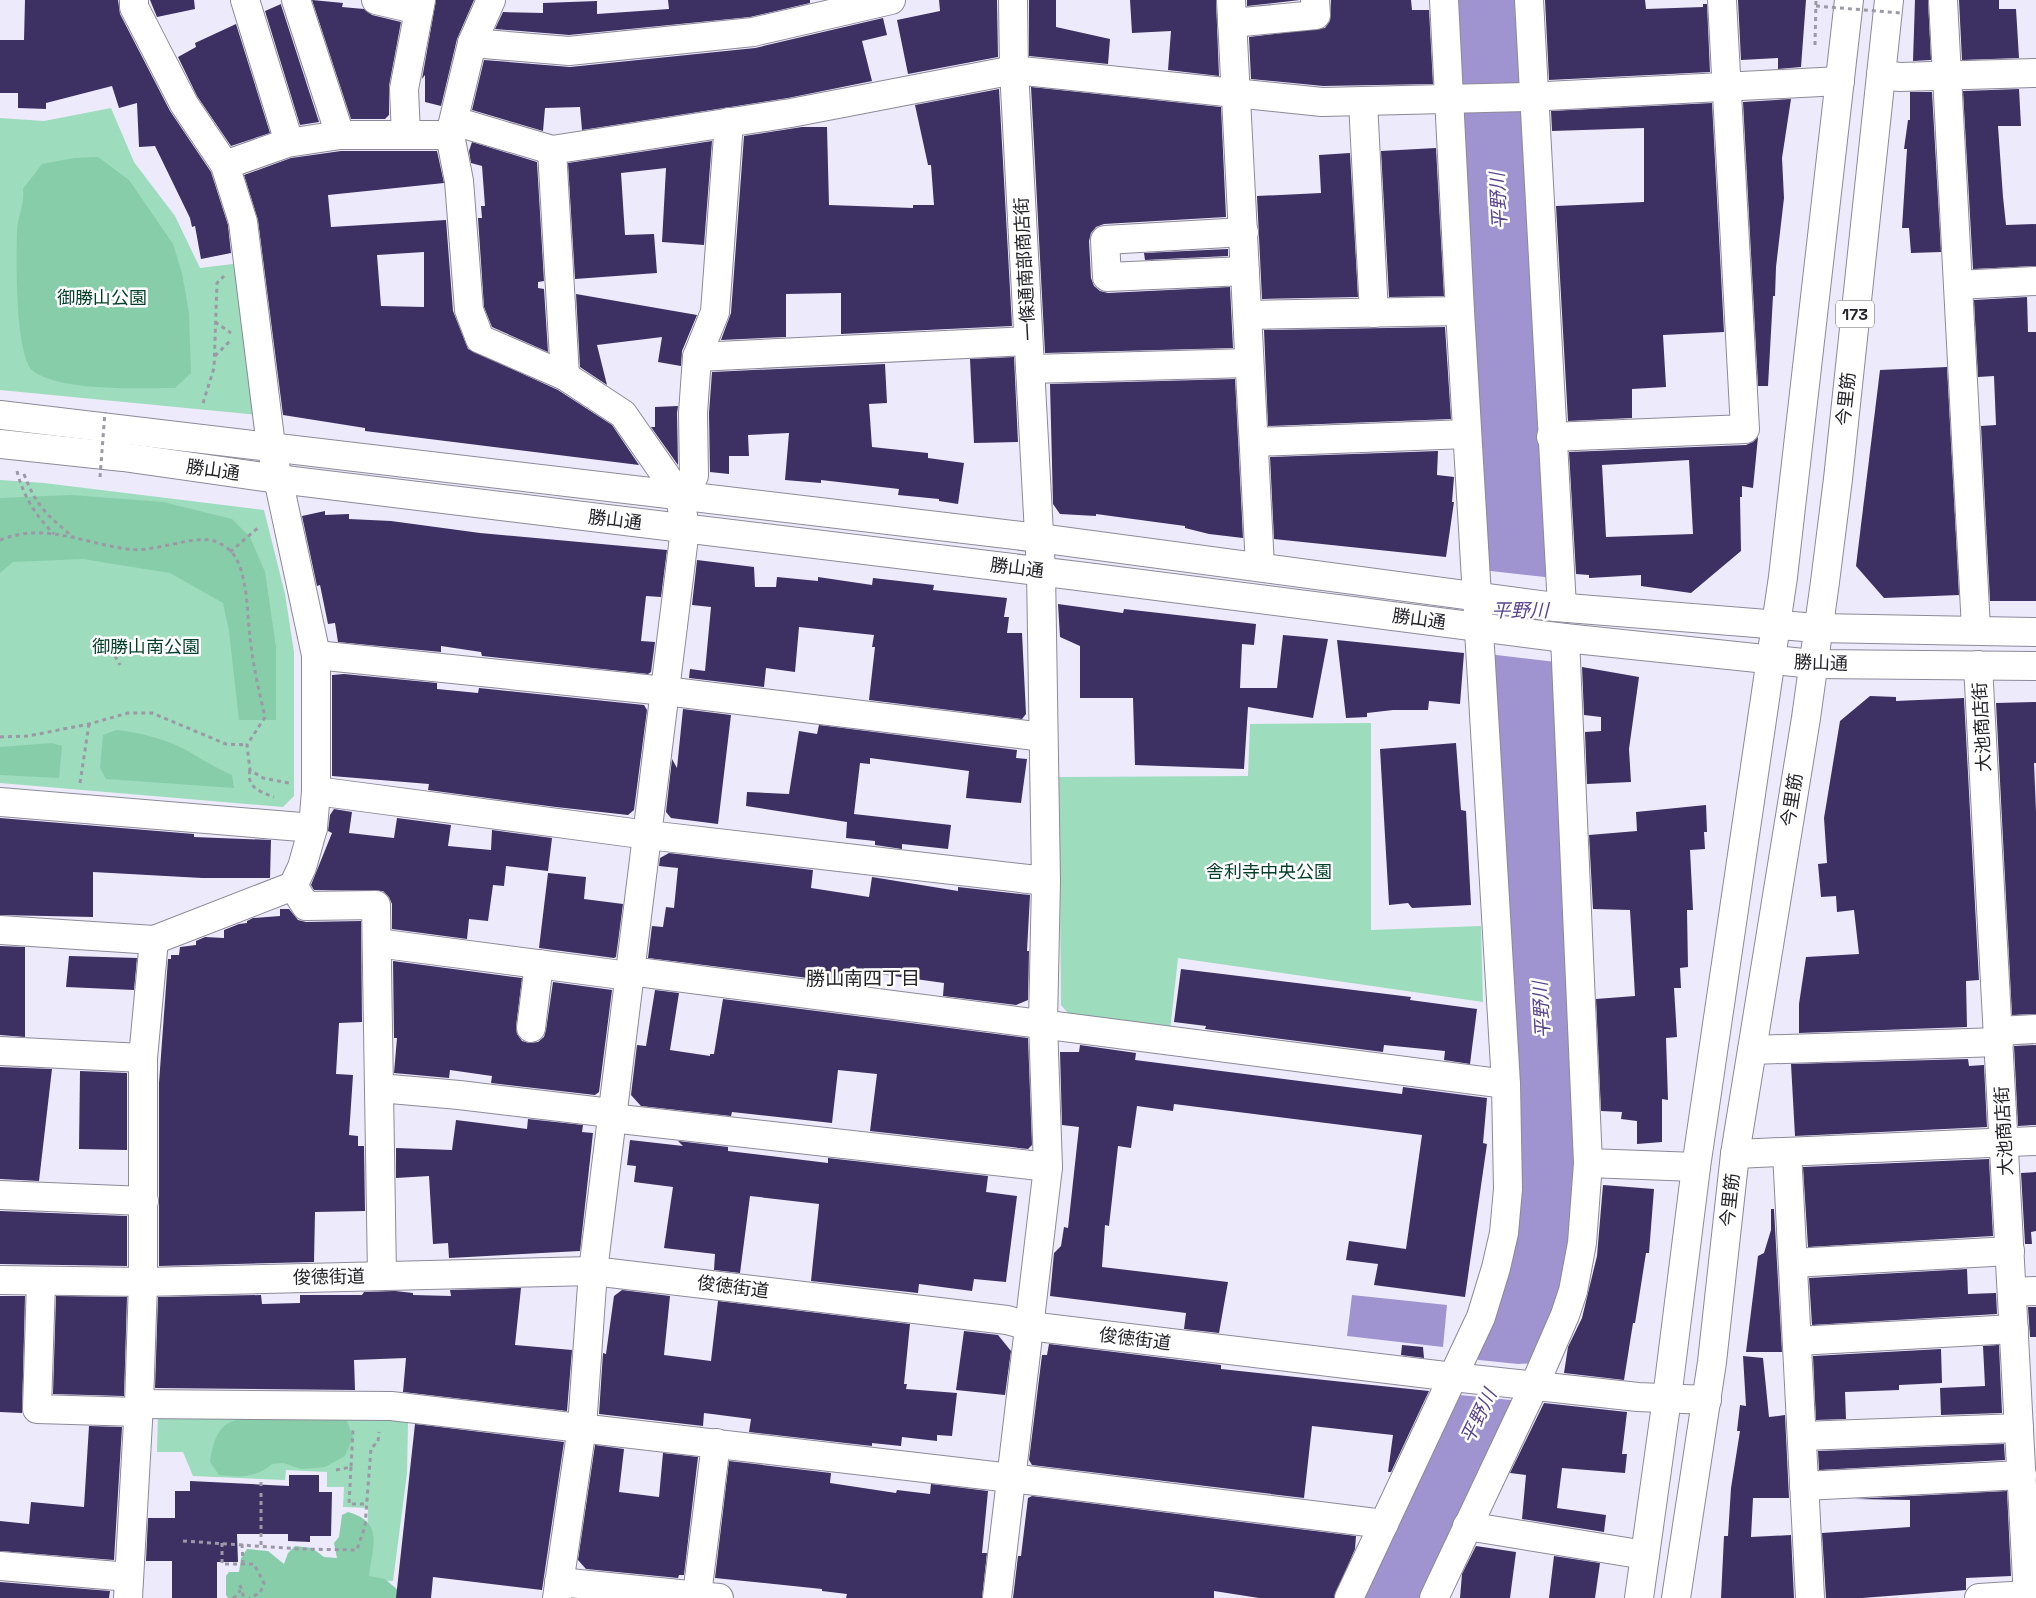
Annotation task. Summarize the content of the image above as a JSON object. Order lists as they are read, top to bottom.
{
  "streets": {
    "street": [
      "一條通南部商店街",
      "173",
      "今里筋",
      "勝山通",
      "大池商店街",
      "俊徳街道"
    ]
  },
  "crossings": [
    ["一條通南部商店街", "勝山通"],
    ["一條通南部商店街", "俊徳街道"],
    ["173", "勝山通"],
    ["今里筋", "勝山通"],
    ["今里筋", "俊徳街道"],
    ["勝山通", "大池商店街"]
  ],
  "districts": ["勝山南四丁目"],
  "water": ["平野川"],
  "parks": ["御勝山公園", "御勝山南公園", "舎利寺中央公園"]
}
